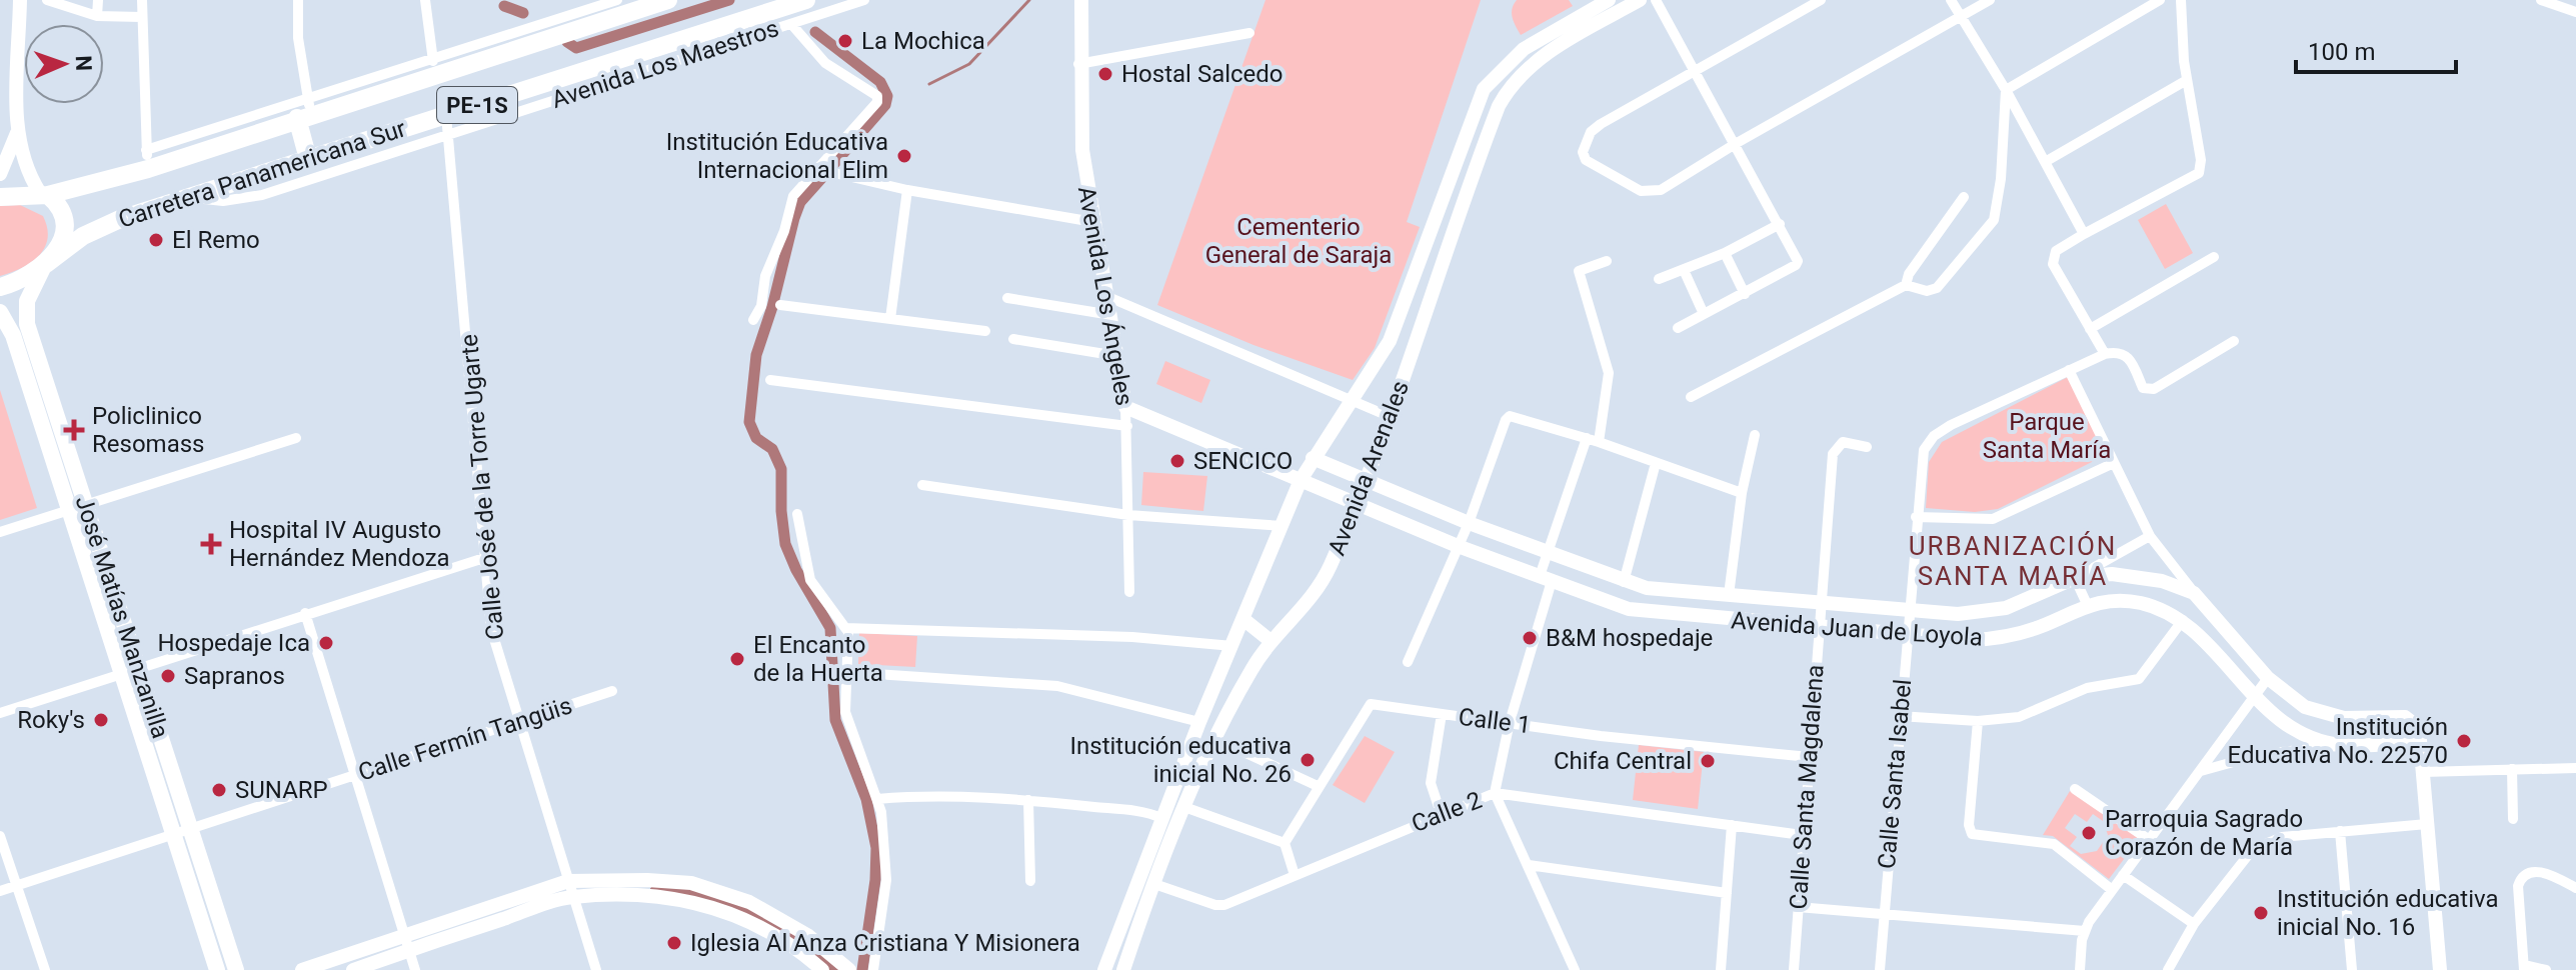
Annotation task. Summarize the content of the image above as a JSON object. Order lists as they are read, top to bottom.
{
  "streets": {
    "highway": ["PE-1S", "Carretera Panamericana Sur"],
    "main road": ["José Matías Manzanilla"],
    "street": [
      "Avenida Los Maestros",
      "Avenida Los Ángeles",
      "Avenida Arenales",
      "Calle José de la Torre Ugarte",
      "Avenida Juan de Loyola",
      "Calle 1",
      "Calle Fermín Tangüis",
      "Calle Santa Isabel",
      "Calle Santa Magdalena",
      "Calle 2"
    ]
  },
  "crossings": [
    ["Avenida Los Maestros", "Carretera Panamericana Sur"],
    ["Avenida Los Maestros", "Calle José de la Torre Ugarte"],
    ["PE-1S", "Carretera Panamericana Sur"],
    ["PE-1S", "José Matías Manzanilla"],
    ["Carretera Panamericana Sur", "Calle José de la Torre Ugarte"],
    ["Carretera Panamericana Sur", "José Matías Manzanilla"],
    ["Avenida Los Ángeles", "Avenida Juan de Loyola"],
    ["Avenida Arenales", "Avenida Juan de Loyola"],
    ["Avenida Arenales", "Calle 2"],
    ["Calle José de la Torre Ugarte", "Calle Fermín Tangüis"],
    ["José Matías Manzanilla", "Calle Fermín Tangüis"],
    ["Avenida Juan de Loyola", "Calle Santa Isabel"],
    ["Avenida Juan de Loyola", "Calle Santa Magdalena"],
    ["Calle 1", "Calle Santa Magdalena"],
    ["Calle Santa Magdalena", "Calle 2"]
  ],
  "districts": ["URBANIZACIÓN SANTA MARÍA"],
  "parks": ["Cementerio General de Saraja", "Parque Santa María"],
  "places": {
    "other": [
      "La Mochica",
      "Hostal Salcedo",
      "Institución Educativa Internacional Elim",
      "El Remo",
      "SENCICO",
      "B&M hospedaje",
      "Hospedaje Ica",
      "El Encanto de la Huerta",
      "Sapranos",
      "Roky's",
      "Institución Educativa No. 22570",
      "Institución educativa inicial No. 26",
      "Chifa Central",
      "SUNARP",
      "Parroquia Sagrado Corazón de María",
      "Institución educativa inicial No. 16",
      "Iglesia Al Anza Cristiana Y Misionera"
    ],
    "health": ["Policlinico Resomass", "Hospital IV Augusto Hernández Mendoza"]
  },
  "scale_bar": "100 m",
  "north": "right"
}
